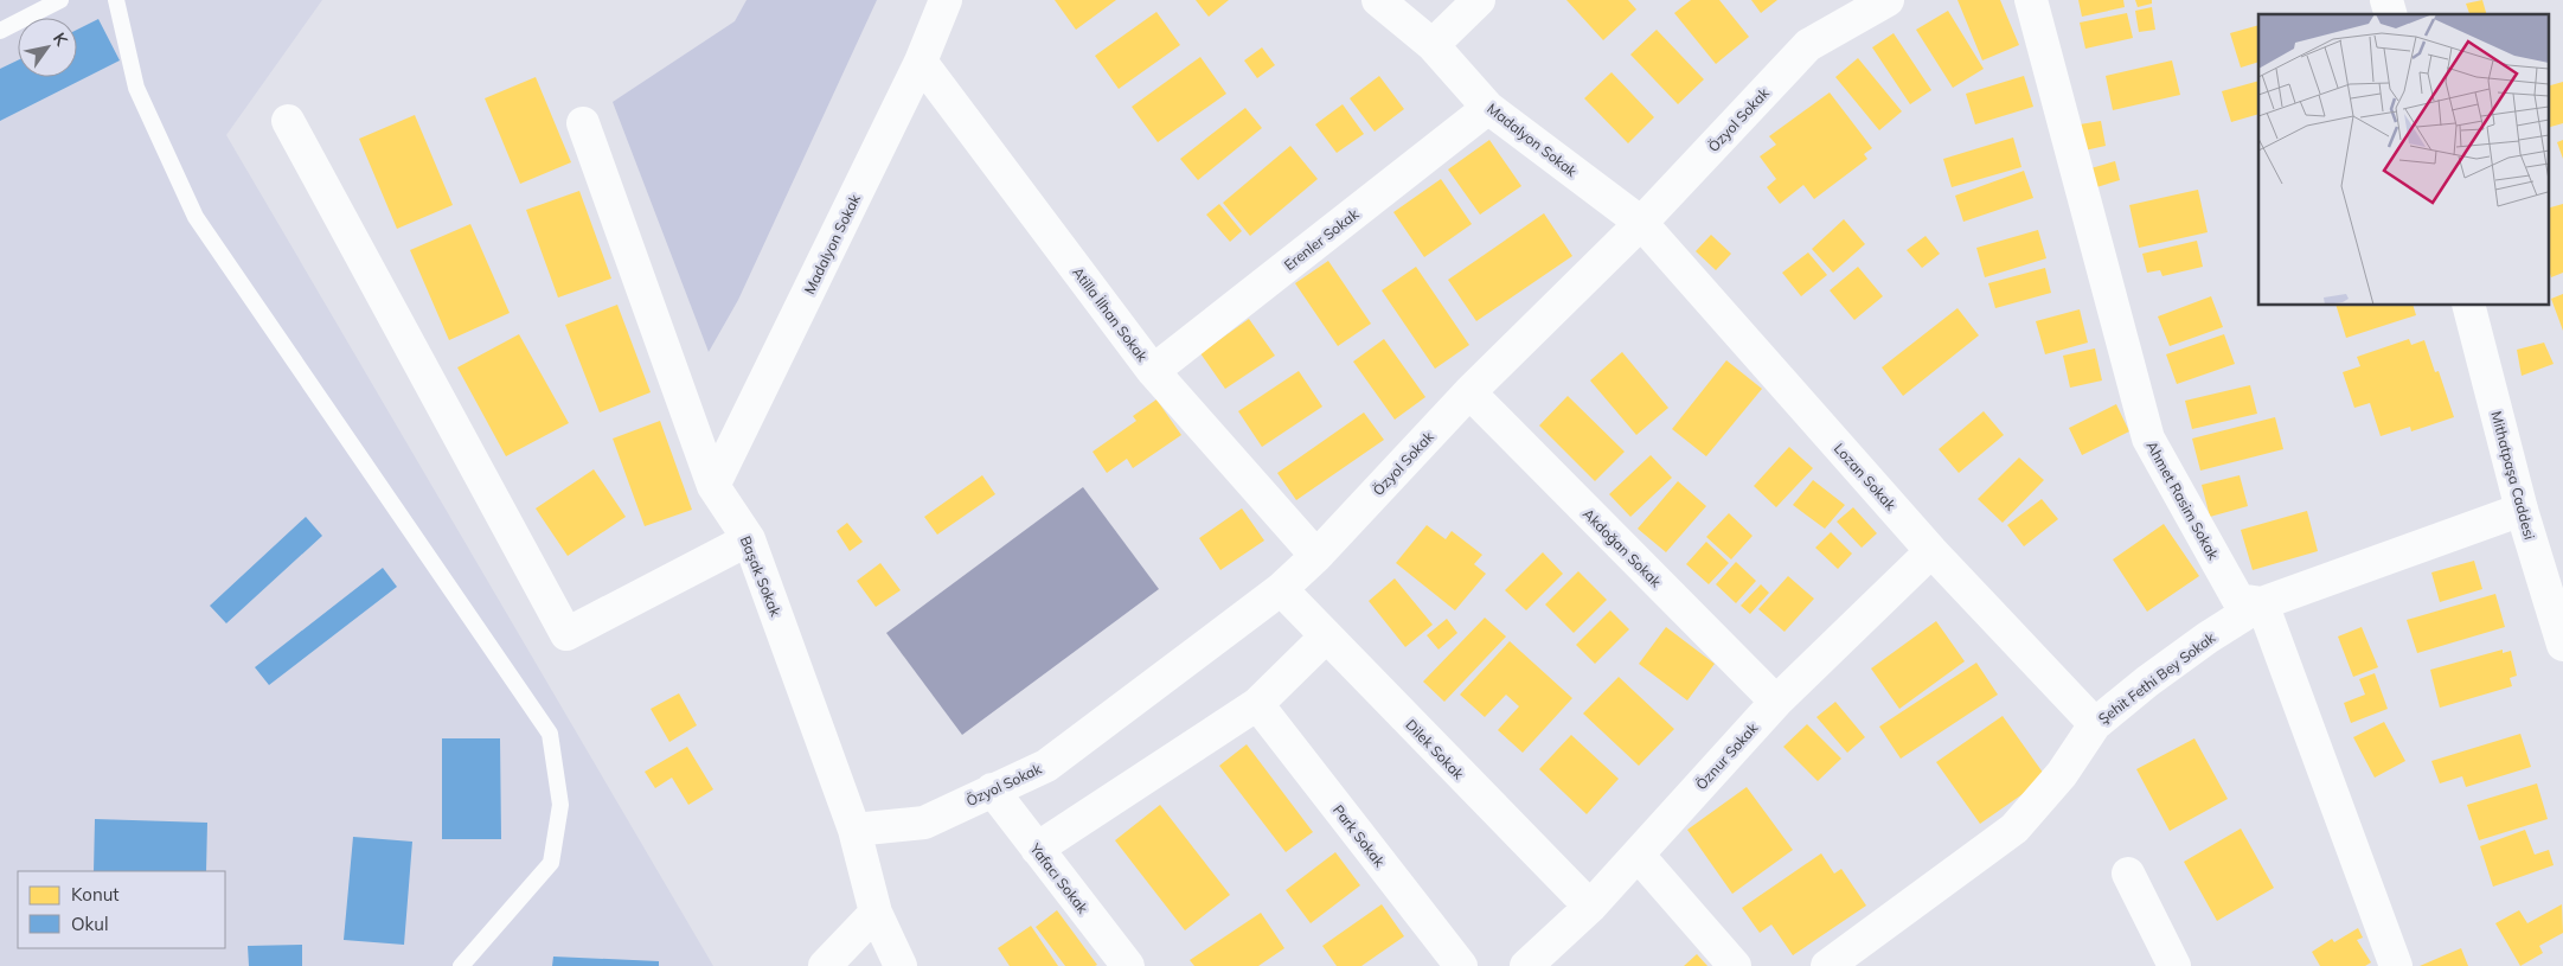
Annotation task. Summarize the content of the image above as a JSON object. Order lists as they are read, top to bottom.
{
  "streets": {
    "street": [
      "Özyol Sokak",
      "Madalyon Sokak",
      "Erenler Sokak",
      "Atilla İlhan Sokak",
      "Mithatpaşa Caddesi",
      "Lozan Sokak",
      "Ahmet Rasim Sokak",
      "Akdoğan Sokak",
      "Başak Sokak",
      "Şehit Fethi Bey Sokak",
      "Dilek Sokak",
      "Öznur Sokak",
      "Park Sokak",
      "Yafacı Sokak"
    ]
  },
  "crossings": [
    ["Özyol Sokak", "Madalyon Sokak"],
    ["Özyol Sokak", "Atilla İlhan Sokak"],
    ["Özyol Sokak", "Lozan Sokak"],
    ["Özyol Sokak", "Akdoğan Sokak"],
    ["Özyol Sokak", "Başak Sokak"],
    ["Özyol Sokak", "Dilek Sokak"],
    ["Özyol Sokak", "Yafacı Sokak"],
    ["Madalyon Sokak", "Erenler Sokak"],
    ["Madalyon Sokak", "Atilla İlhan Sokak"],
    ["Madalyon Sokak", "Lozan Sokak"],
    ["Madalyon Sokak", "Başak Sokak"],
    ["Erenler Sokak", "Atilla İlhan Sokak"],
    ["Mithatpaşa Caddesi", "Şehit Fethi Bey Sokak"],
    ["Lozan Sokak", "Şehit Fethi Bey Sokak"],
    ["Lozan Sokak", "Öznur Sokak"],
    ["Ahmet Rasim Sokak", "Şehit Fethi Bey Sokak"],
    ["Akdoğan Sokak", "Öznur Sokak"],
    ["Dilek Sokak", "Öznur Sokak"]
  ],
  "legend": ["Konut", "Okul"],
  "north": "top right"
}
